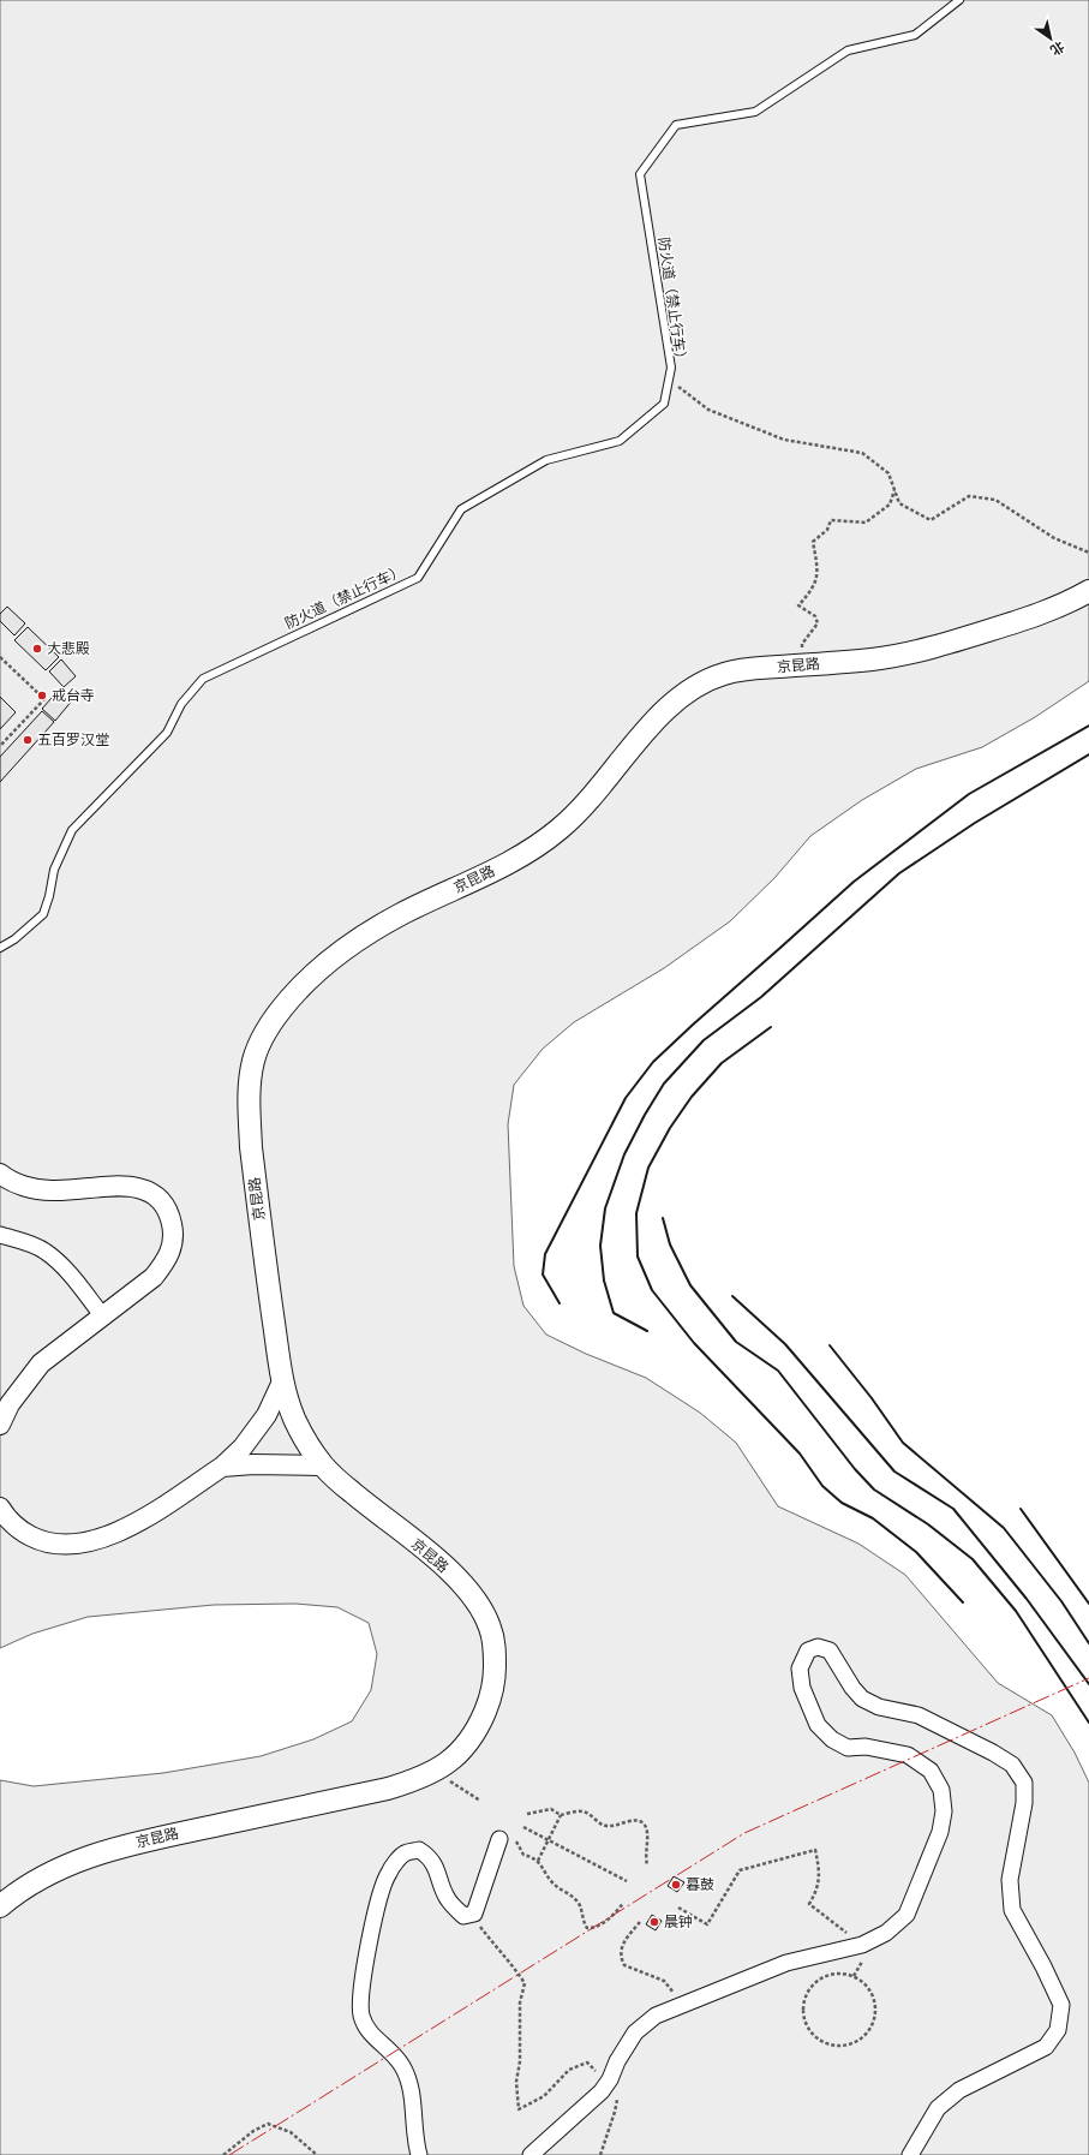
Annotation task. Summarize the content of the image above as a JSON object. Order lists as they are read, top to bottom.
{
  "streets": {
    "main road": ["京昆路"],
    "lane": ["防火道（禁止行车）"]
  },
  "places": [
    "大悲殿",
    "戒台寺",
    "五百罗汉堂",
    "暮鼓",
    "晨钟"
  ],
  "north": "bottom right"
}
